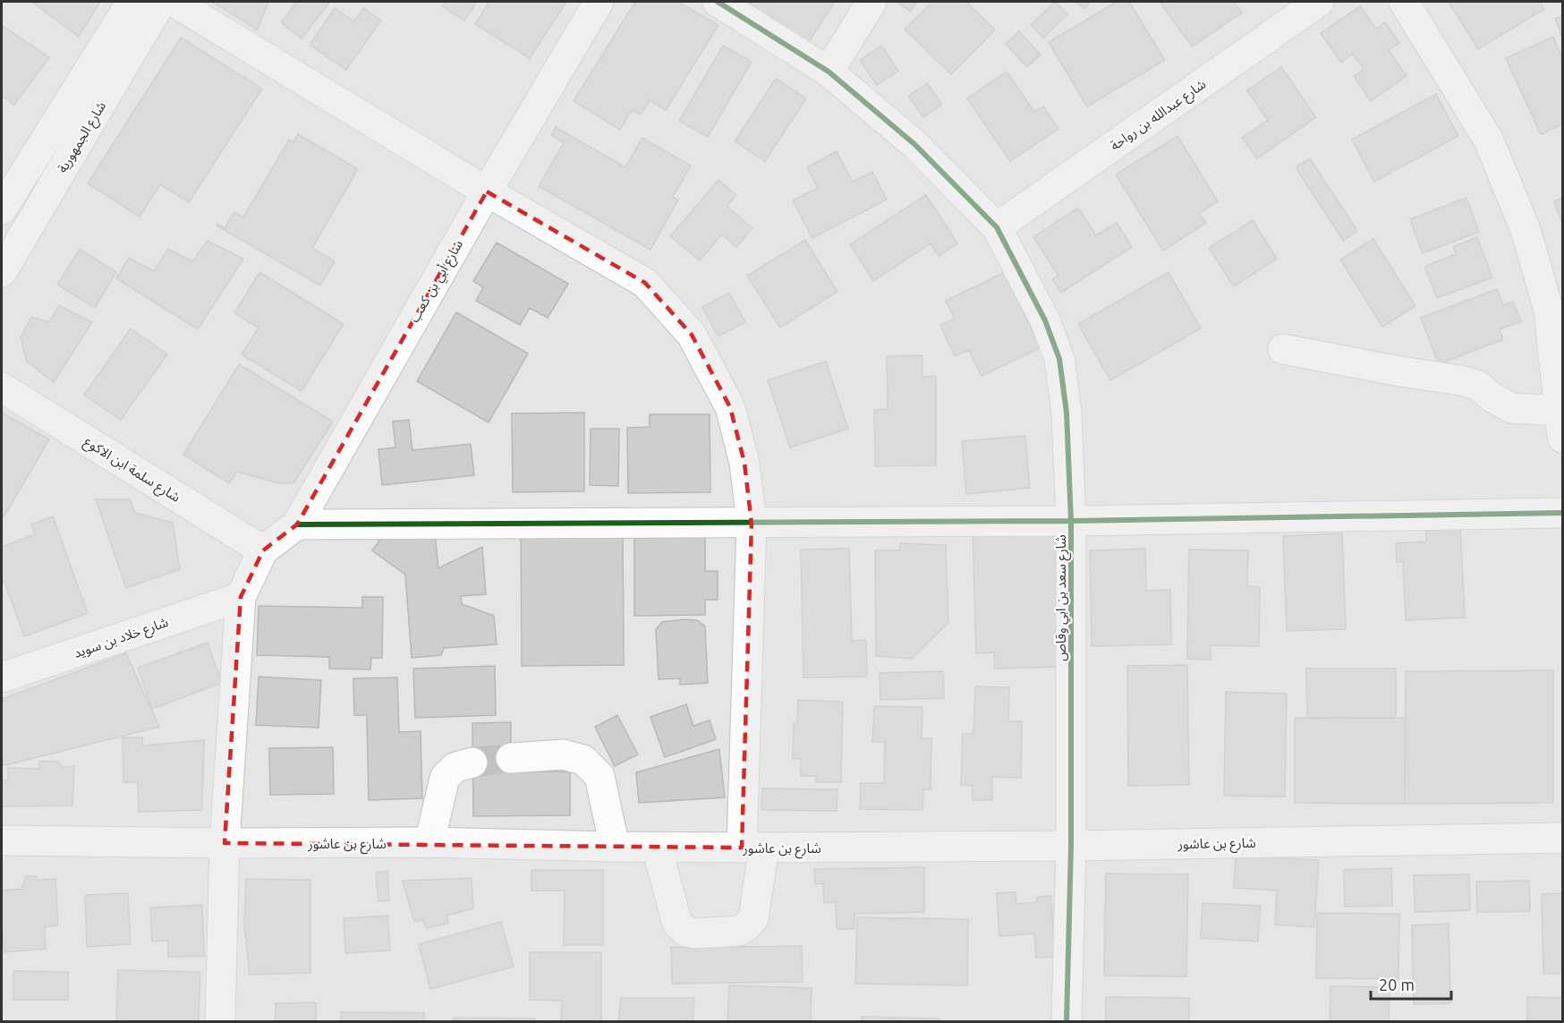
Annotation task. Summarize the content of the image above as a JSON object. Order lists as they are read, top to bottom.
{
  "streets": {
    "street": [
      "شارع عبدالله بن رواحة",
      "شارع الجمهورية",
      "شارع أبي بن كعب",
      "شارع سلمة ابن الاكوع",
      "شارع سعد بن ابي وقاص",
      "شارع خلاد بن سويد",
      "شارع بن عاشور"
    ]
  },
  "crossings": [
    ["شارع عبدالله بن رواحة", "شارع سعد بن ابي وقاص"],
    ["شارع أبي بن كعب", "شارع سلمة ابن الاكوع"],
    ["شارع سعد بن ابي وقاص", "شارع بن عاشور"]
  ],
  "scale_bar": "20 m"
}
